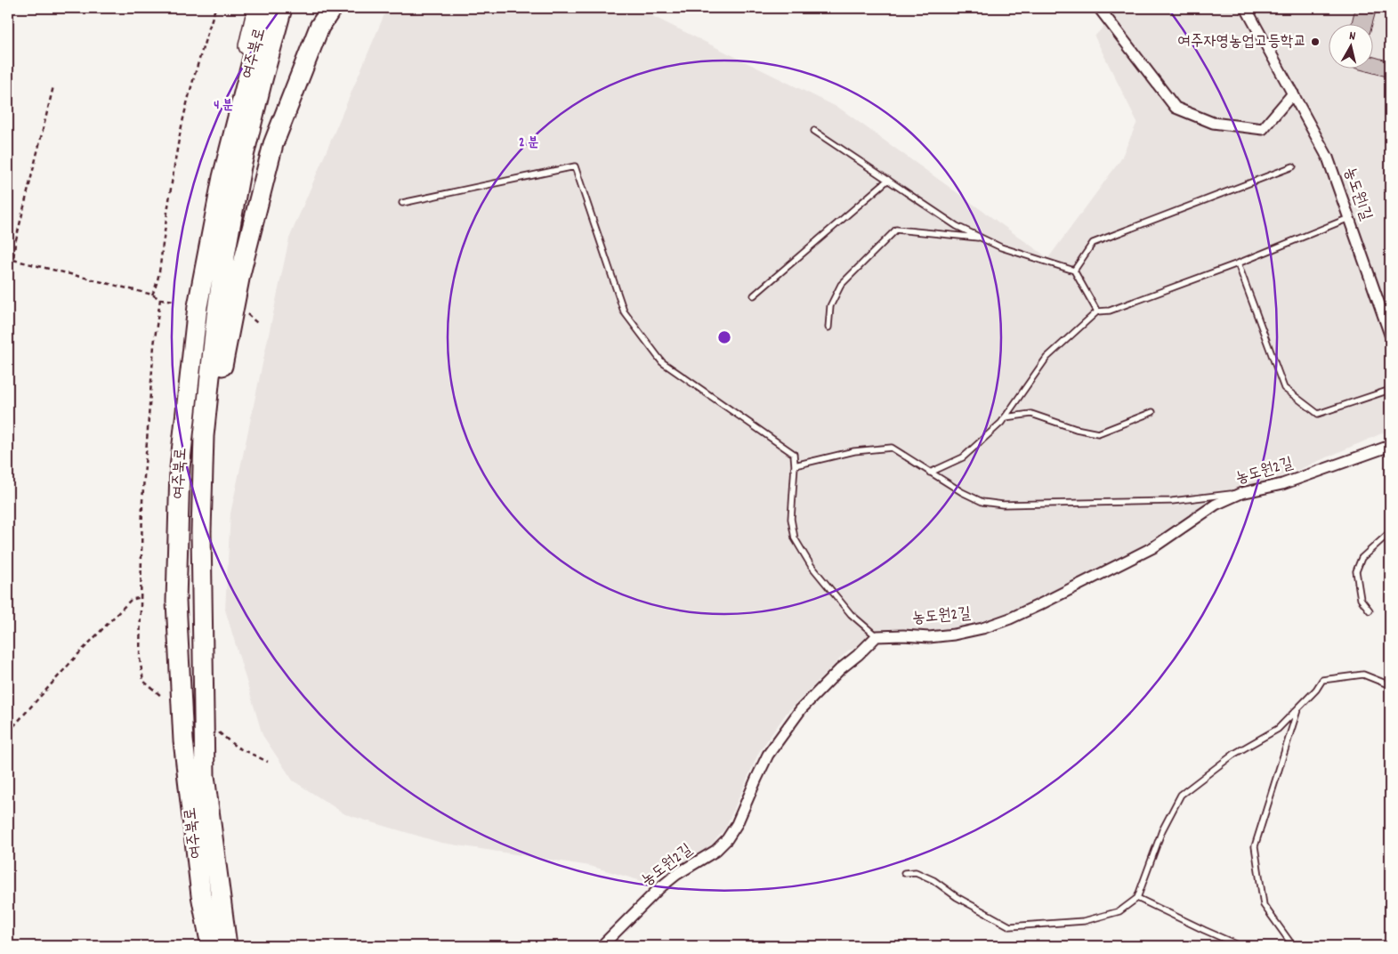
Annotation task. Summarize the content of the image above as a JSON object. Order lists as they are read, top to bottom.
{
  "streets": {
    "highway": ["여주북로"],
    "street": ["농도원1길", "농도원2길"]
  },
  "places": ["여주자영농업고등학교"],
  "north": "top",
  "rings": ["4 분", "2 분"]
}
